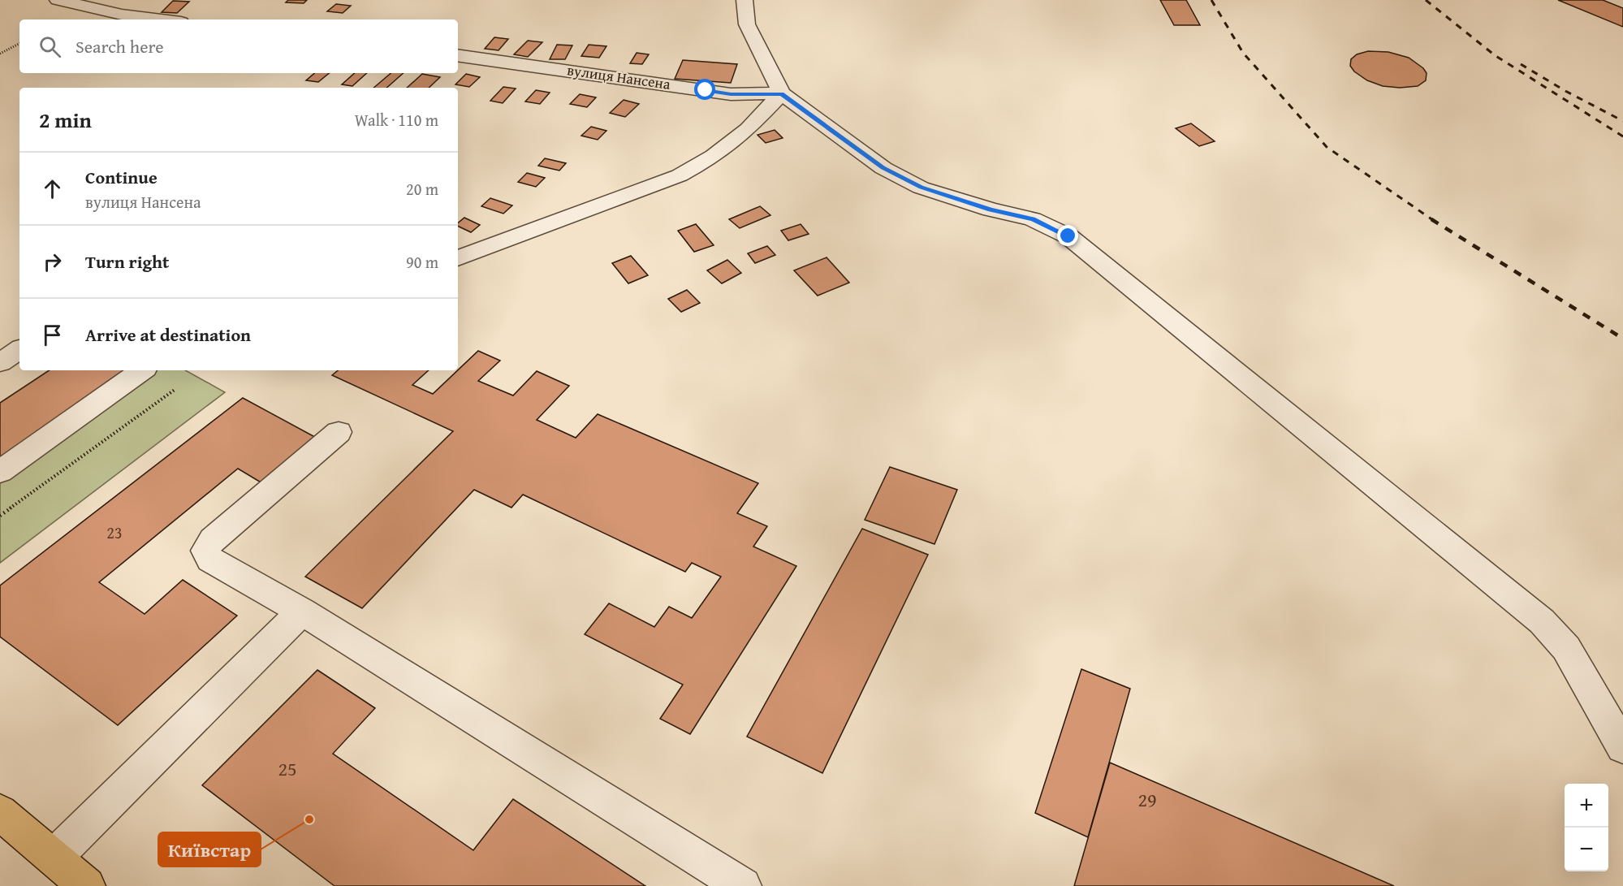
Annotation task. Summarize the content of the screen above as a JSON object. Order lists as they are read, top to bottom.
{
  "streets": {
    "street": ["вулиця Нансена"]
  },
  "places": ["Київстар"],
  "house_numbers": ["23", "25", "29"],
  "page": {
    "search": "Search here",
    "heading": ["2 min", "Walk · 110 m"],
    "list": [
      ["Continue", "вулиця Нансена", "20 m"],
      ["Turn right", "90 m"],
      "Arrive at destination"
    ],
    "map_buttons": ["+", "−"]
  }
}
